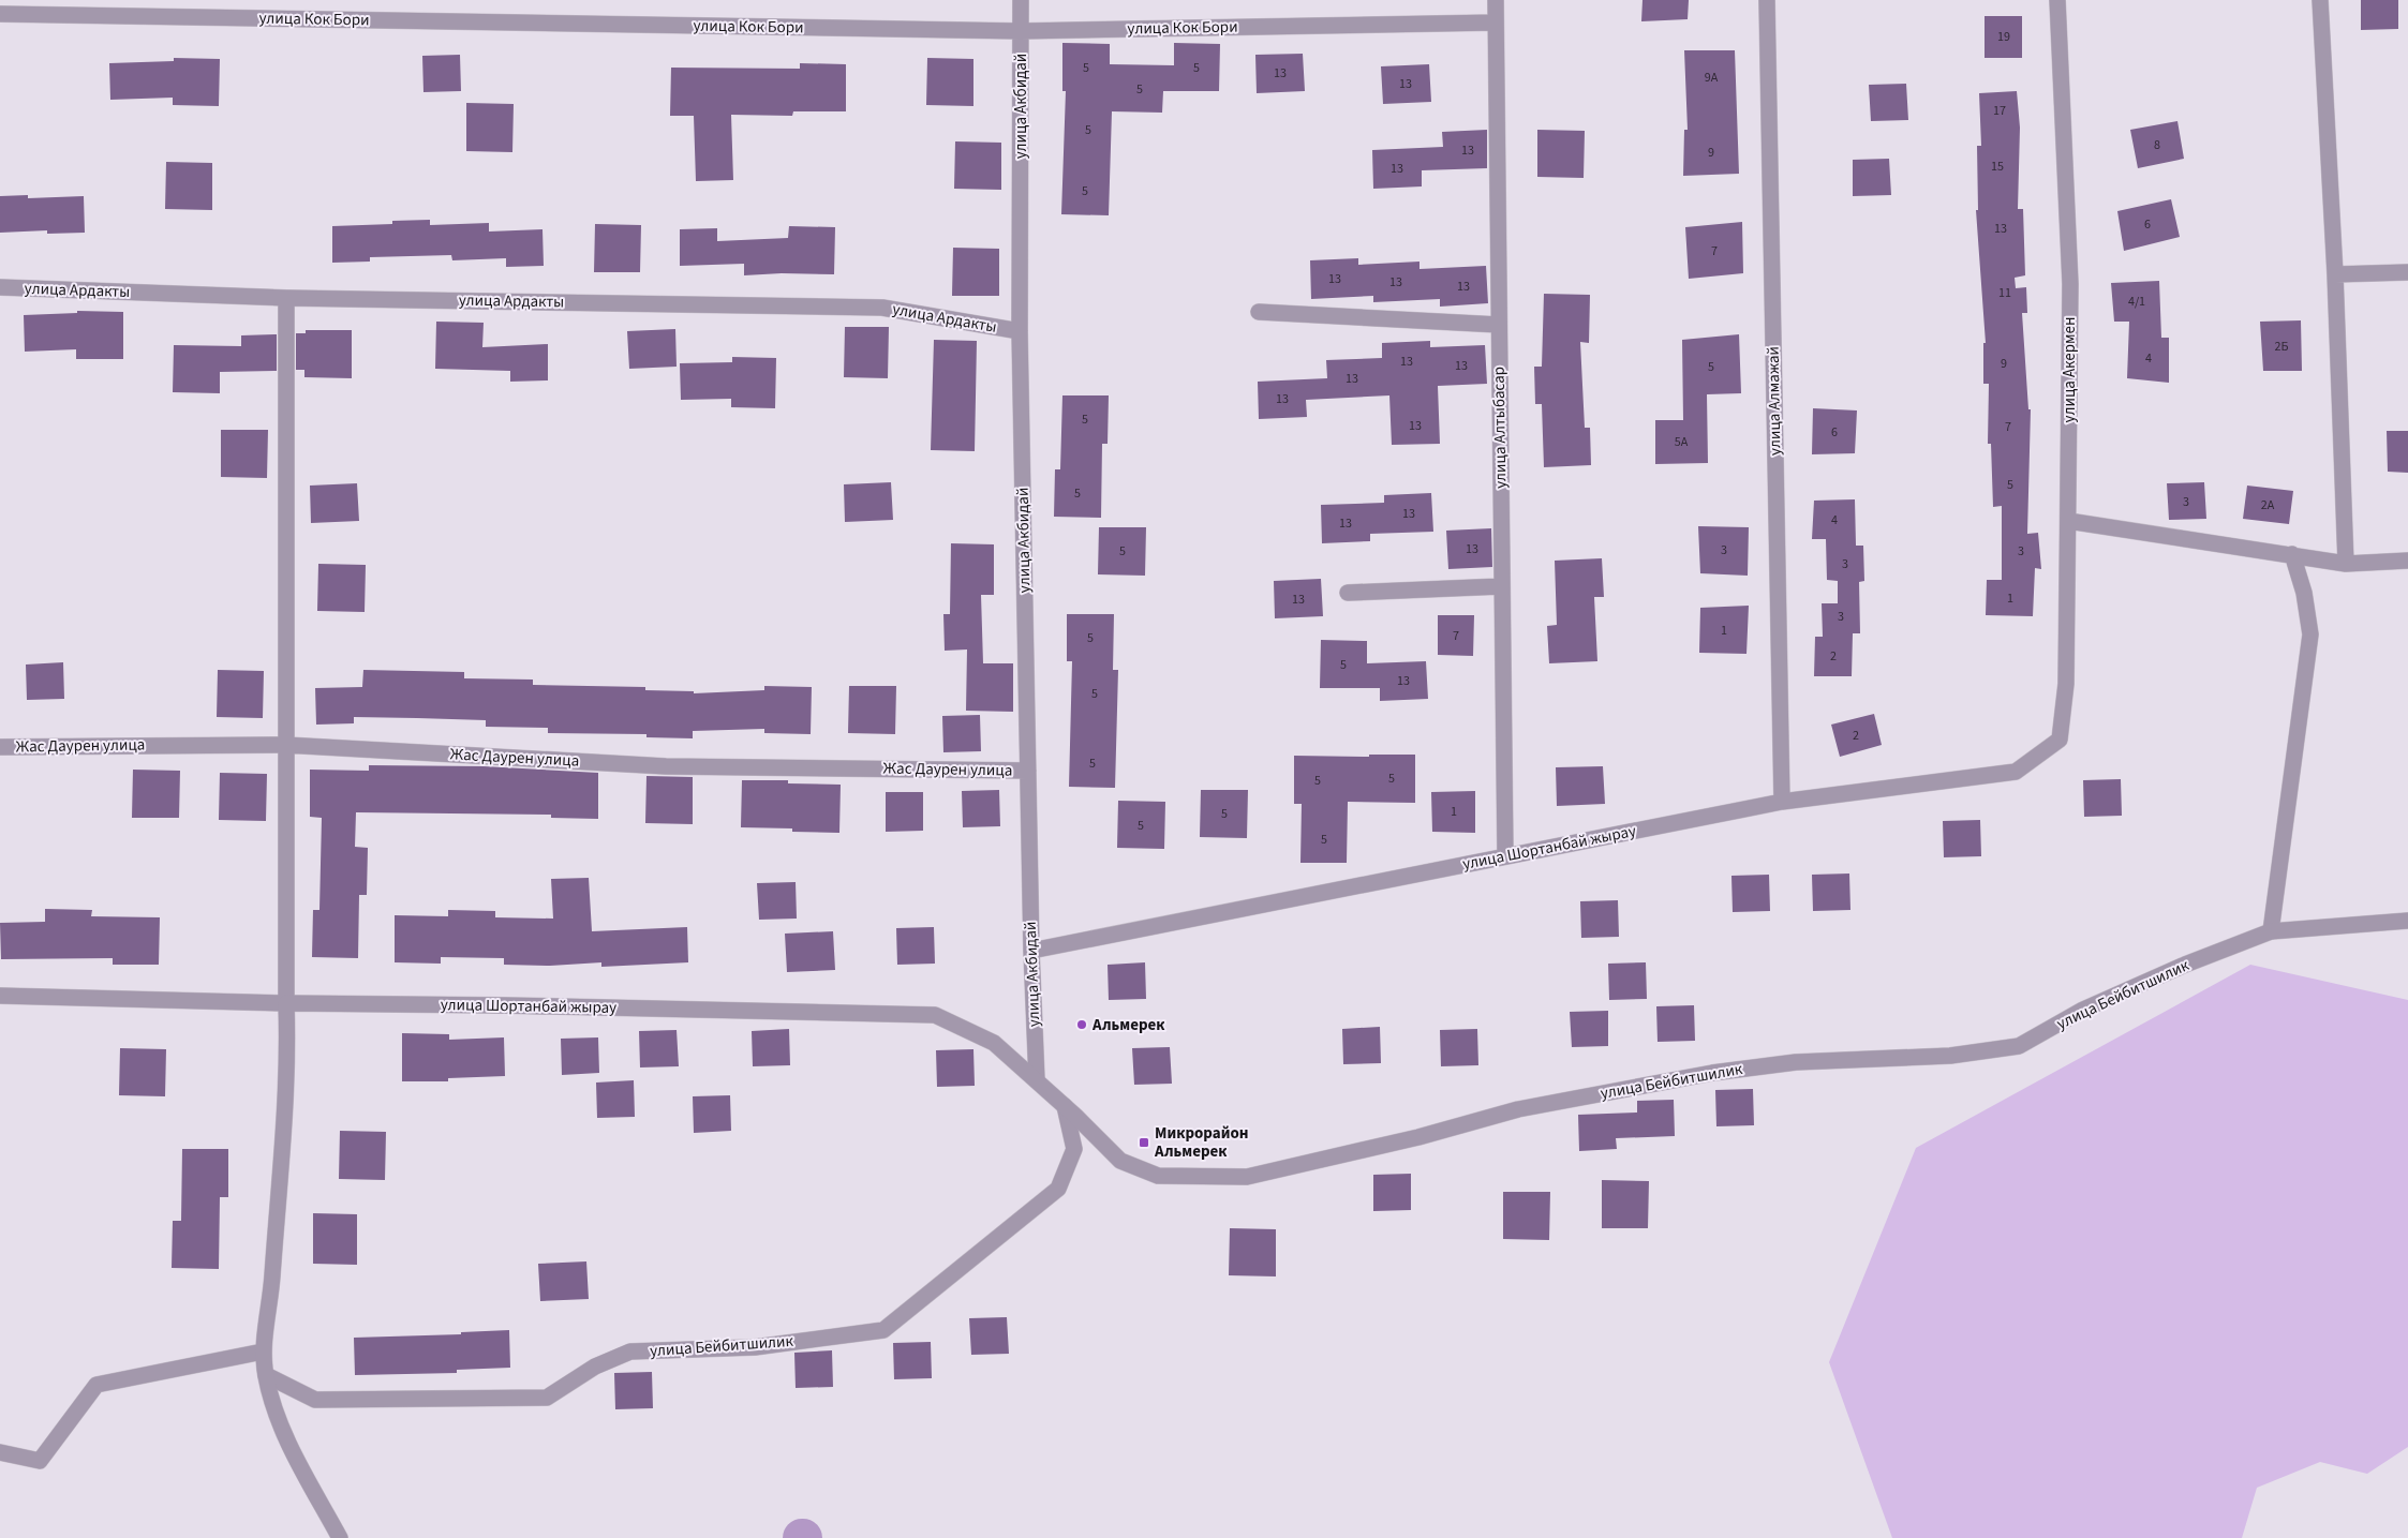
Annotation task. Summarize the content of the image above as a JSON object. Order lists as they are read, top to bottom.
{
  "streets": {
    "street": [
      "улица Кок Бори",
      "улица Акбидай",
      "улица Ардакты",
      "улица Акермен",
      "улица Алмажай",
      "улица Алтыбасар",
      "Жас Даурен улица",
      "улица Шортанбай жырау",
      "улица Бейбитшилик"
    ]
  },
  "crossings": [
    ["улица Кок Бори", "улица Акбидай"],
    ["улица Кок Бори", "улица Алтыбасар"],
    ["улица Акбидай", "улица Ардакты"],
    ["улица Акбидай", "Жас Даурен улица"],
    ["улица Акбидай", "улица Шортанбай жырау"],
    ["улица Акбидай", "улица Бейбитшилик"],
    ["улица Акермен", "улица Шортанбай жырау"],
    ["улица Алмажай", "улица Шортанбай жырау"],
    ["улица Алтыбасар", "улица Шортанбай жырау"],
    ["улица Шортанбай жырау", "улица Бейбитшилик"]
  ],
  "places": {
    "other": ["Альмерек"],
    "transit": ["Микрорайон Альмерек"]
  },
  "house_numbers": [
    "19",
    "5",
    "5",
    "13",
    "9А",
    "13",
    "5",
    "17",
    "5",
    "8",
    "13",
    "9",
    "15",
    "13",
    "5",
    "6",
    "13",
    "7",
    "13",
    "13",
    "13",
    "11",
    "4/1",
    "2Б",
    "4",
    "13",
    "9",
    "13",
    "5",
    "13",
    "13",
    "5",
    "13",
    "7",
    "6",
    "5А",
    "5",
    "5",
    "3",
    "2А",
    "13",
    "4",
    "13",
    "13",
    "3",
    "5",
    "3",
    "3",
    "1",
    "13",
    "3",
    "1",
    "7",
    "5",
    "2",
    "5",
    "13",
    "5",
    "2",
    "5",
    "5",
    "5",
    "1",
    "5",
    "5",
    "5"
  ]
}
